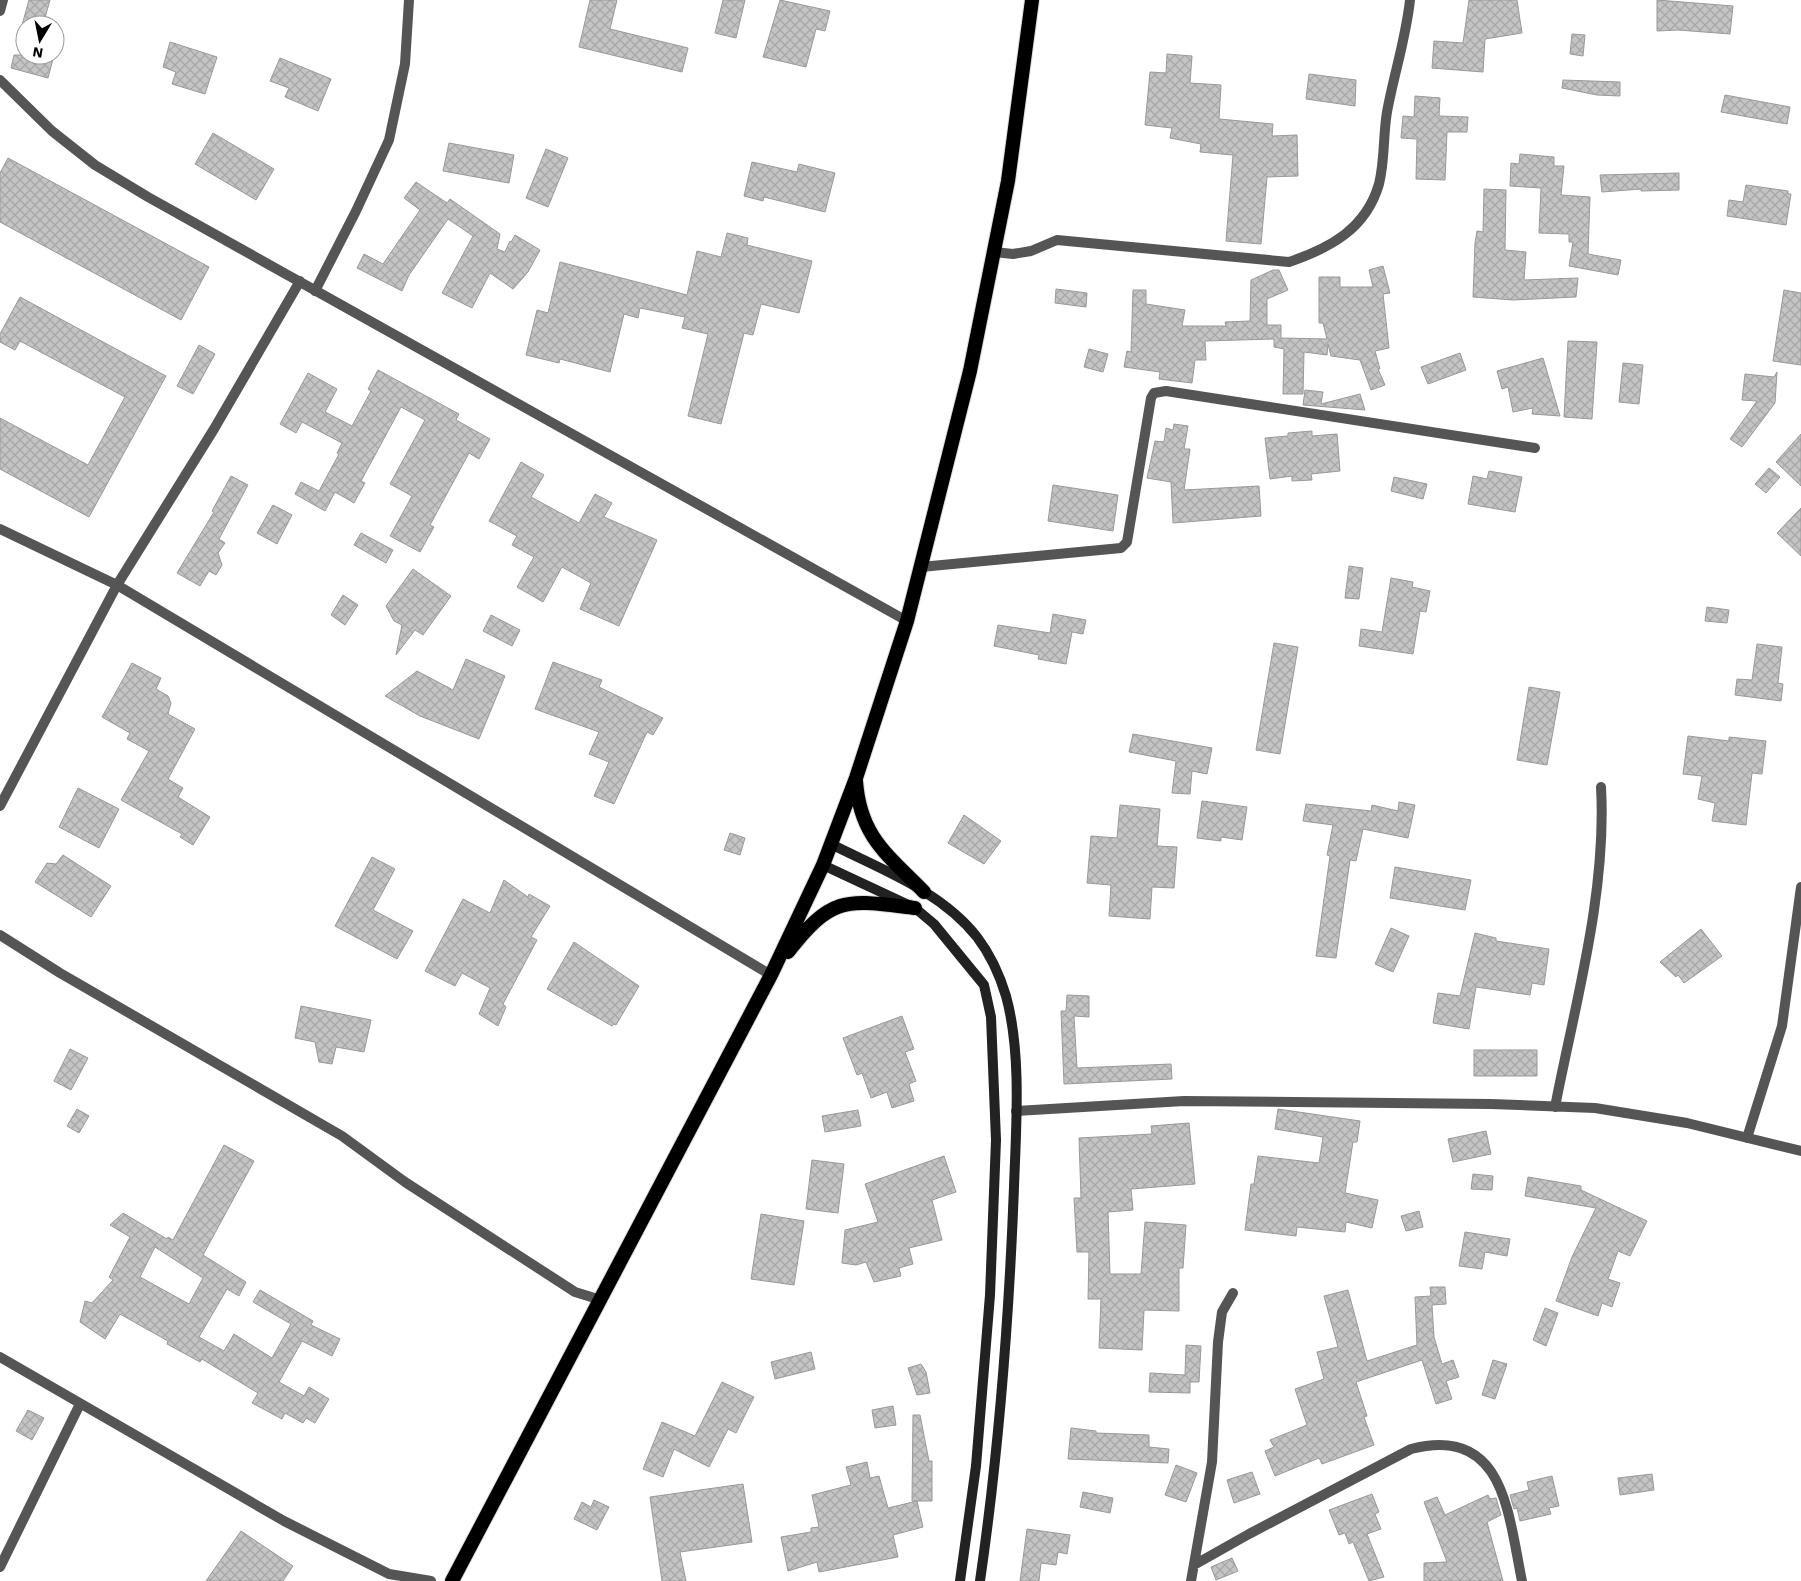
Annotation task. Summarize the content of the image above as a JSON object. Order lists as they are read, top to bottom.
{
  "north": "bottom"
}
